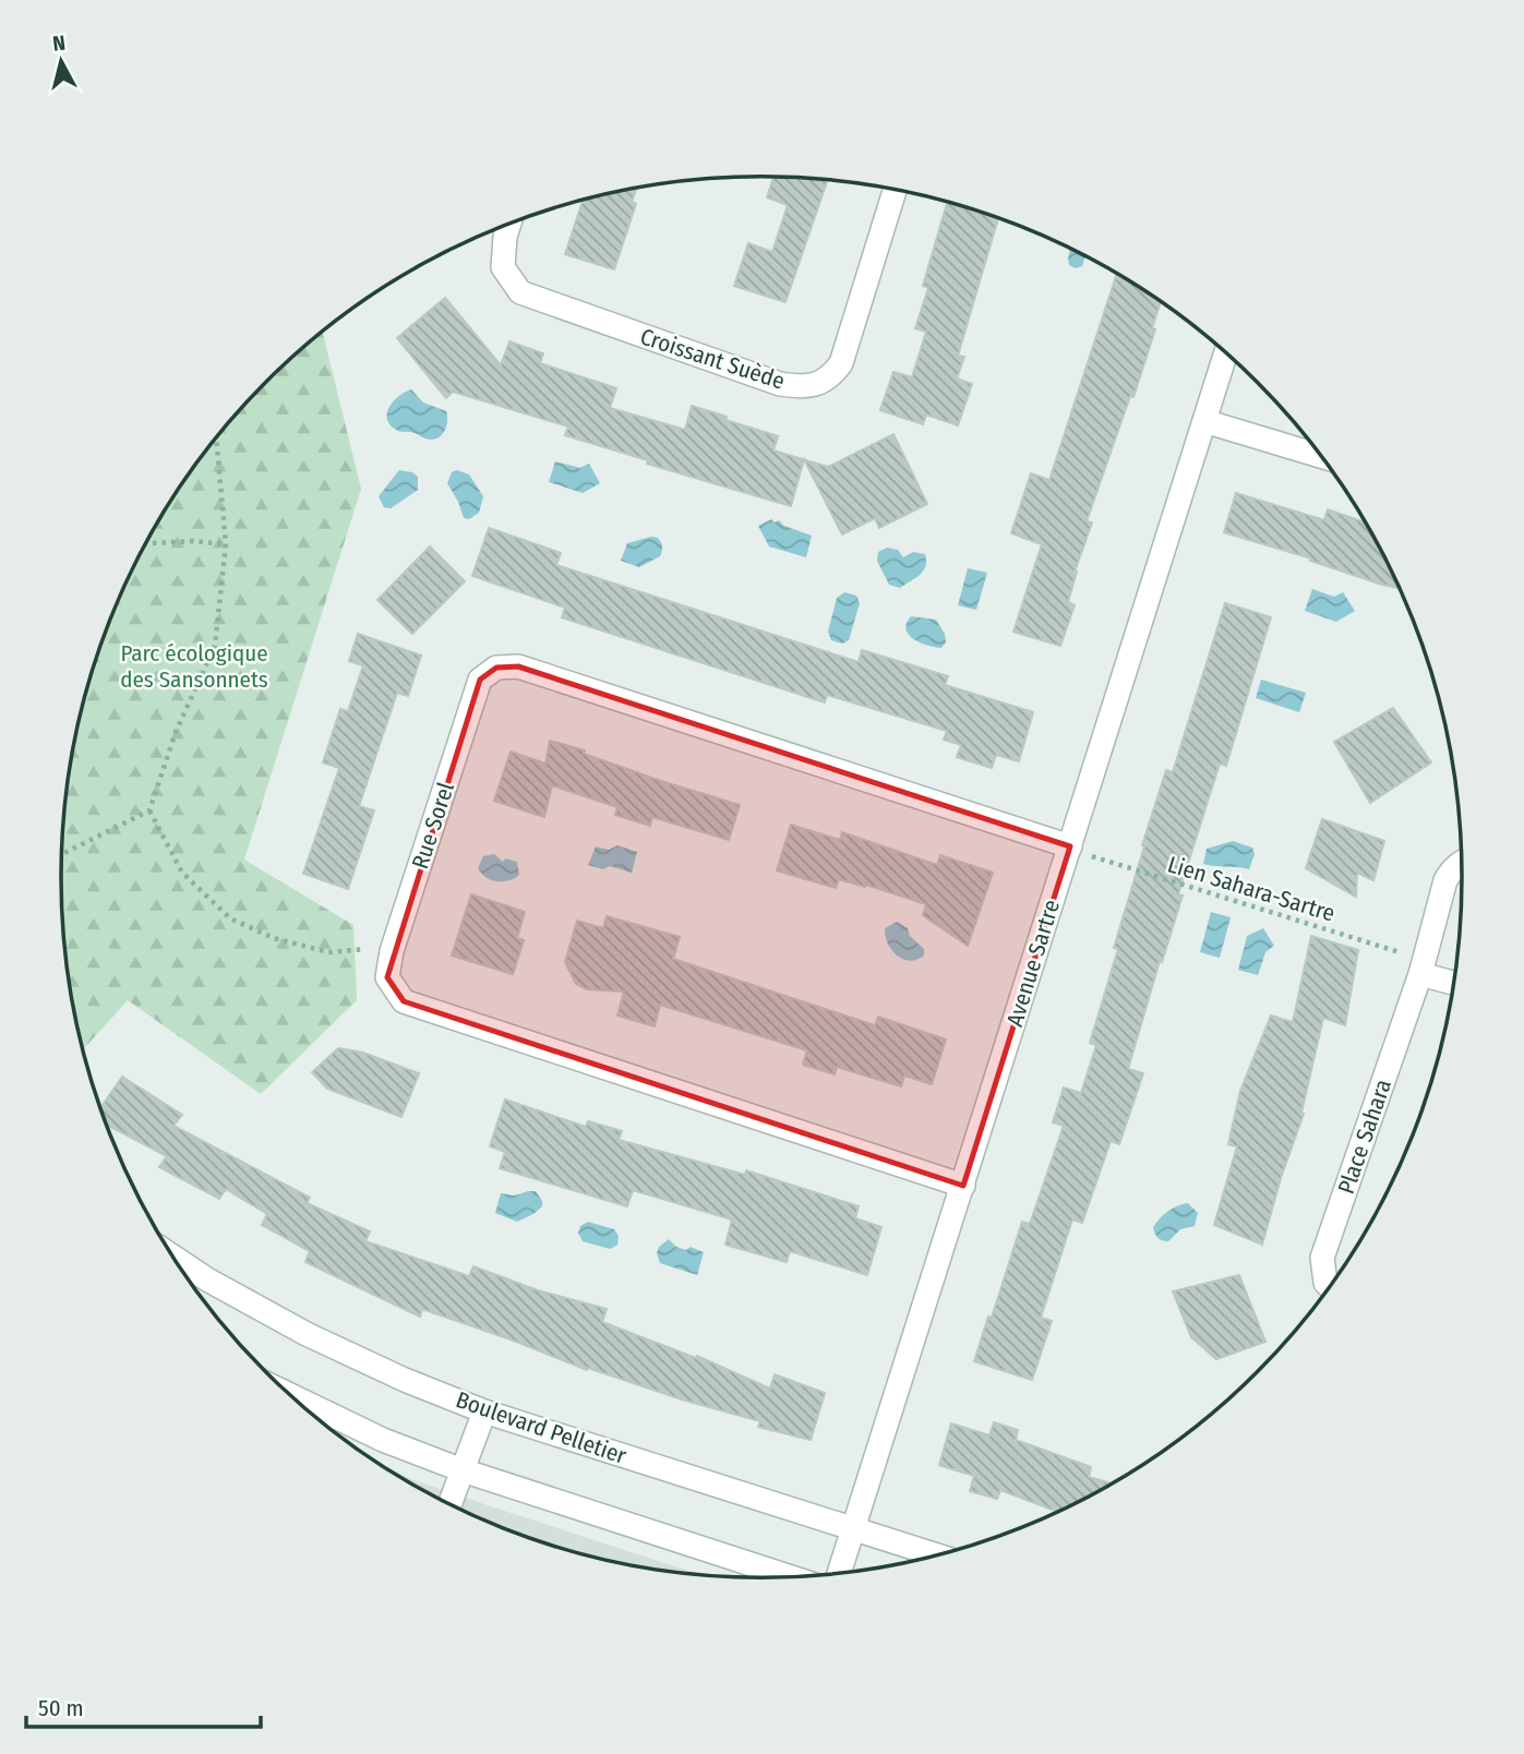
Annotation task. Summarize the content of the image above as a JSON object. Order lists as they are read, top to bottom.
{
  "streets": {
    "street": [
      "Croissant Suède",
      "Rue Sorel",
      "Avenue Sartre",
      "Place Sahara",
      "Boulevard Pelletier"
    ],
    "path": ["Lien Sahara-Sartre"]
  },
  "crossings": [
    ["Rue Sorel", "Lien Sahara-Sartre"],
    ["Rue Sorel", "Avenue Sartre"],
    ["Lien Sahara-Sartre", "Avenue Sartre"],
    ["Lien Sahara-Sartre", "Place Sahara"],
    ["Avenue Sartre", "Boulevard Pelletier"]
  ],
  "parks": ["Parc écologique des Sansonnets"],
  "scale_bar": "50 m",
  "north": "top"
}
